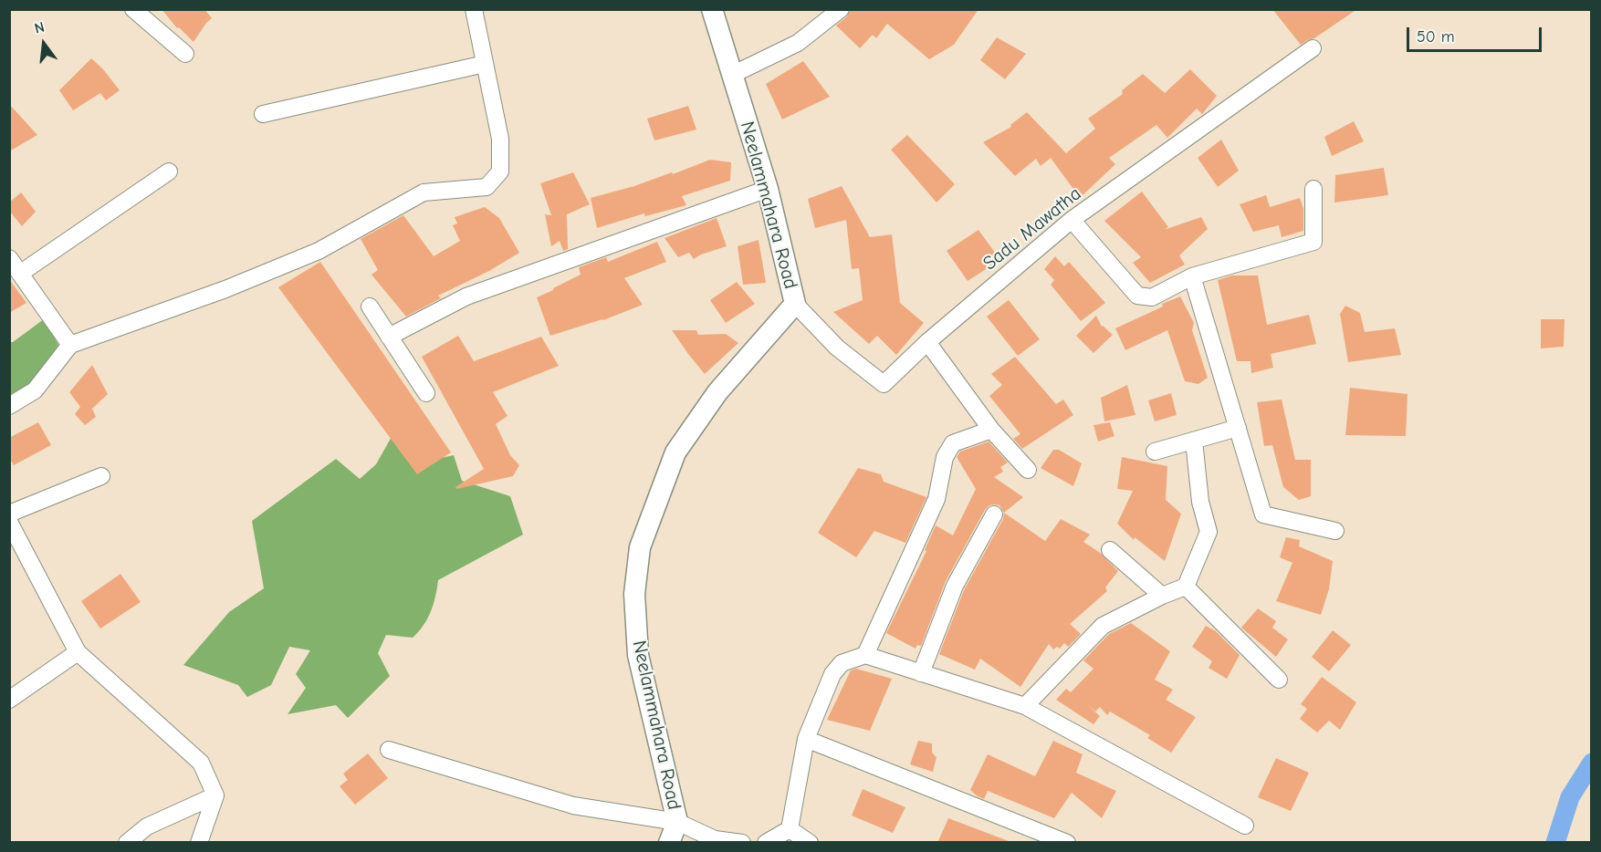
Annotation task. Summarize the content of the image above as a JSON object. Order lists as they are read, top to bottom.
{
  "streets": {
    "street": ["Neelammahara Road", "Sadu Mawatha"]
  },
  "crossings": [
    ["Neelammahara Road", "Sadu Mawatha"]
  ],
  "scale_bar": "50 m",
  "north": "top"
}
